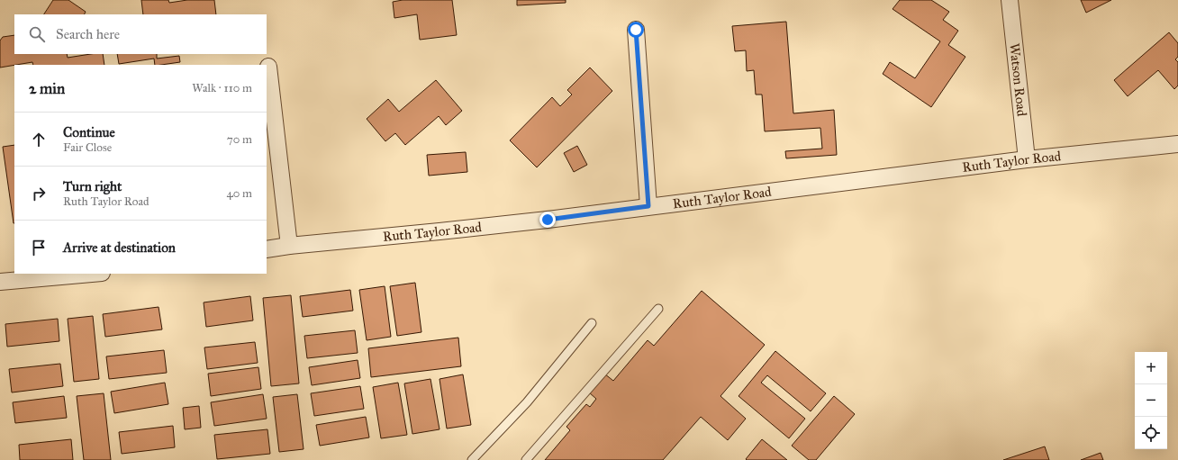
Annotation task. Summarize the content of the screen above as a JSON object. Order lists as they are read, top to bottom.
{
  "streets": {
    "street": ["Watson Road", "Ruth Taylor Road"]
  },
  "crossings": [
    ["Watson Road", "Ruth Taylor Road"]
  ],
  "page": {
    "search": "Search here",
    "heading": ["2 min", "Walk · 110 m"],
    "list": [
      ["Continue", "Fair Close", "70 m"],
      ["Turn right", "Ruth Taylor Road", "40 m"],
      "Arrive at destination"
    ],
    "map_buttons": ["+", "−"]
  }
}
